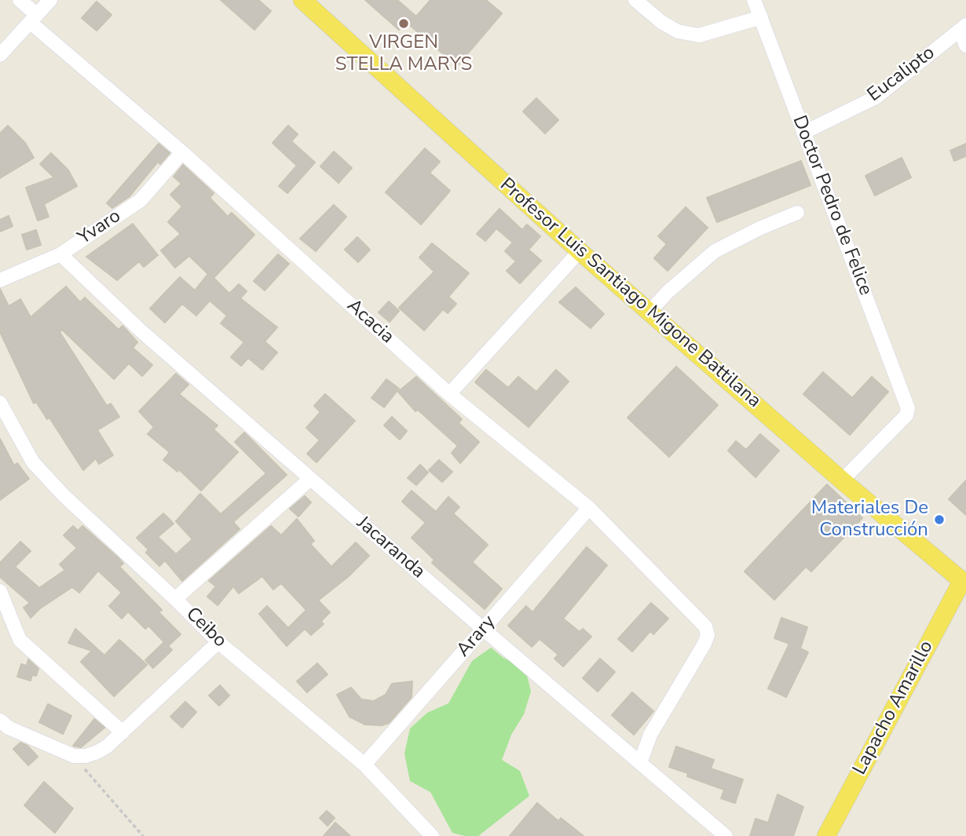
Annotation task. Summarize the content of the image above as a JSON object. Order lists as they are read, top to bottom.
{
  "streets": {
    "main road": ["Profesor Luis Santiago Migone Battilana", "Lapacho Amarillo"],
    "street": [
      "Eucalipto",
      "Doctor Pedro de Felice",
      "Yvaro",
      "Acacia",
      "Jacaranda",
      "Ceibo",
      "Arary"
    ]
  },
  "crossings": [
    ["Eucalipto", "Doctor Pedro de Felice"],
    ["Doctor Pedro de Felice", "Profesor Luis Santiago Migone Battilana"],
    ["Yvaro", "Acacia"],
    ["Yvaro", "Jacaranda"],
    ["Profesor Luis Santiago Migone Battilana", "Lapacho Amarillo"],
    ["Acacia", "Jacaranda"],
    ["Acacia", "Arary"],
    ["Jacaranda", "Arary"],
    ["Ceibo", "Arary"]
  ],
  "places": ["VIRGEN STELLA MARYS", "Materiales De Construcción"]
}
